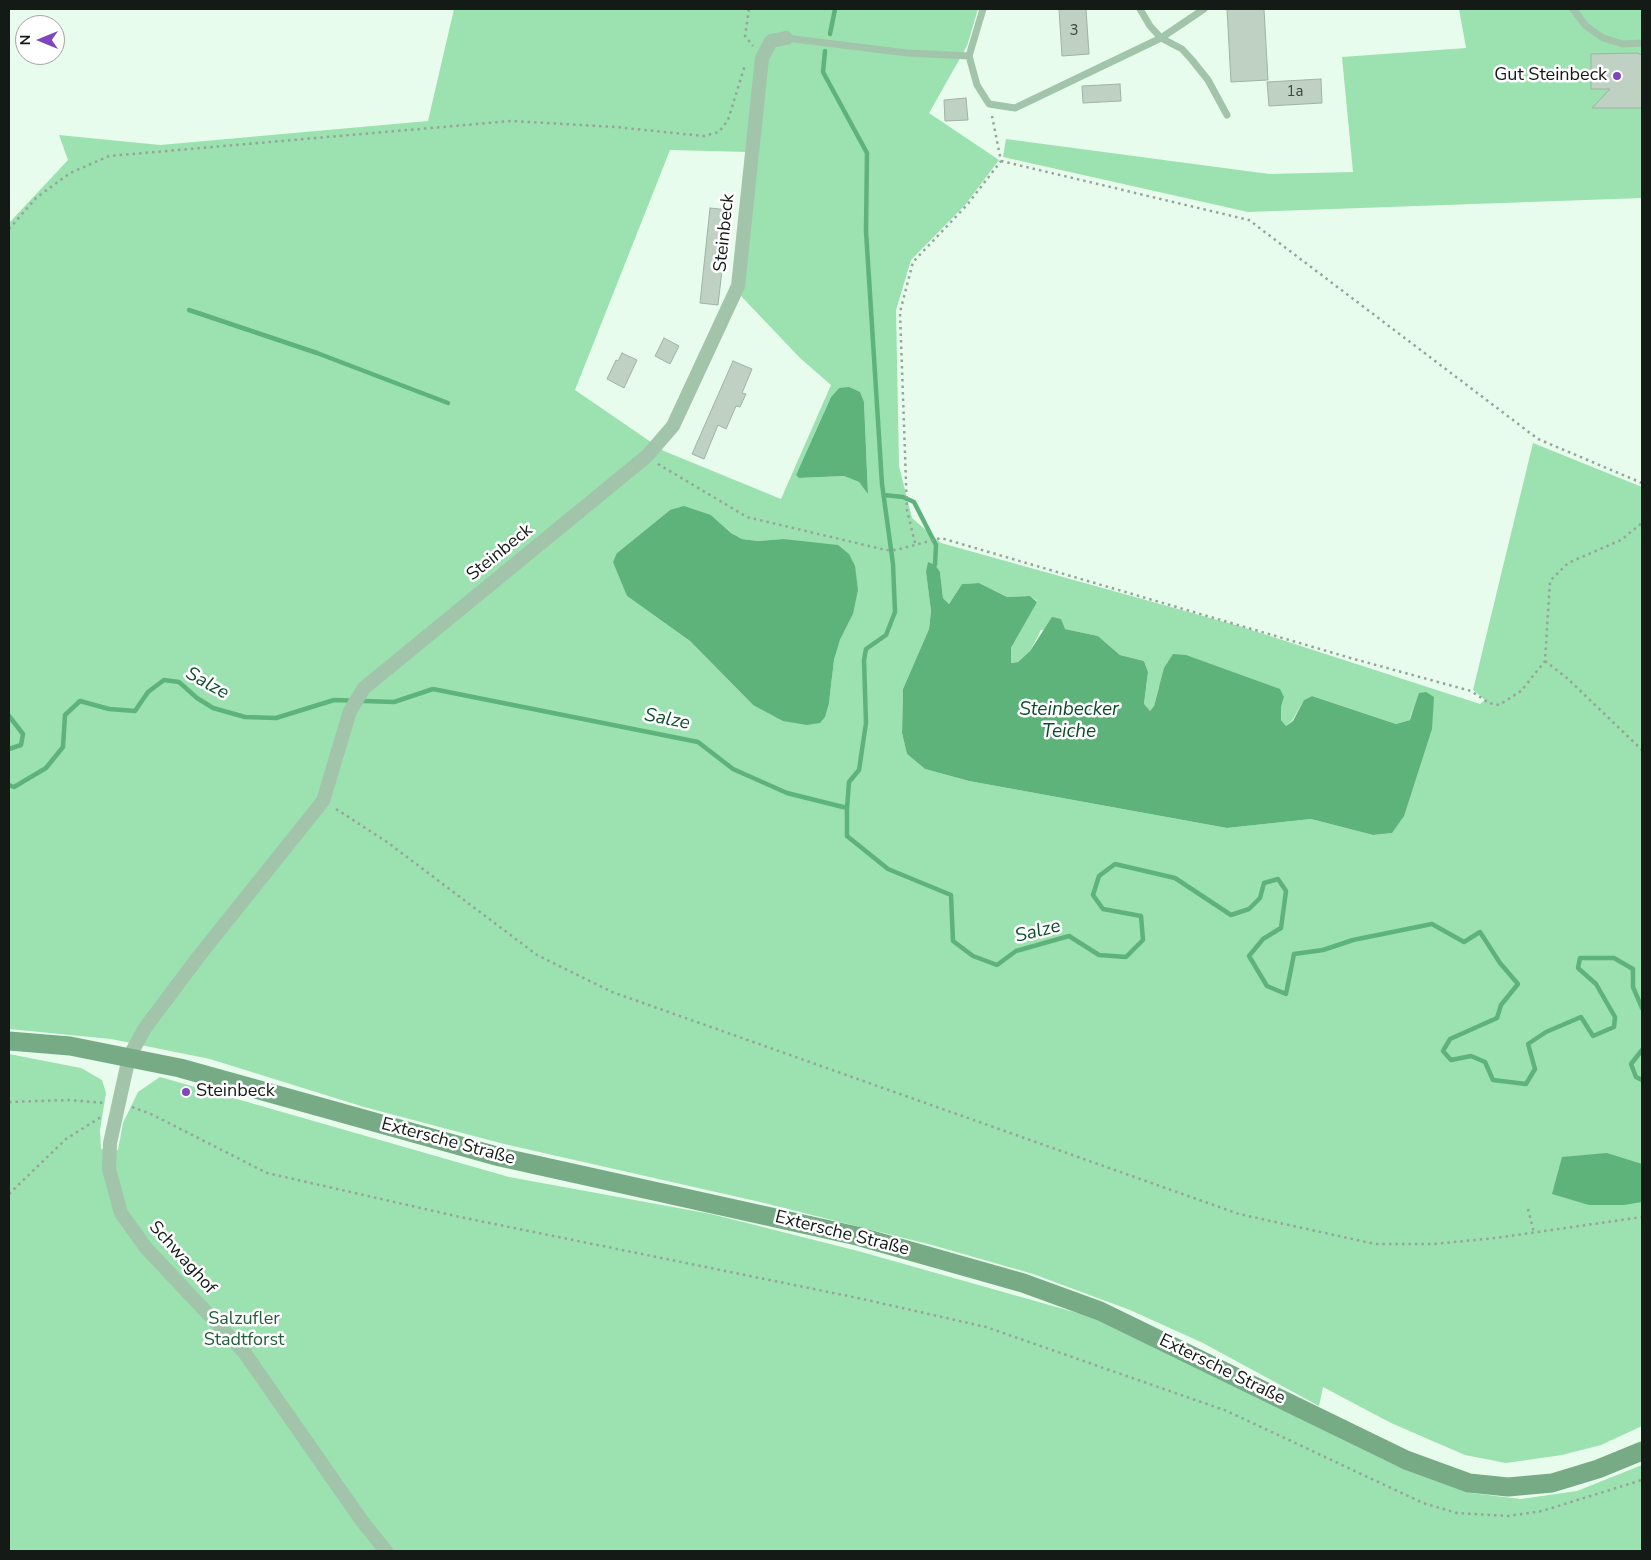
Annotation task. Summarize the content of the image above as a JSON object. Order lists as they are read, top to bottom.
{
  "streets": {
    "main road": ["Extersche Straße"],
    "street": ["Steinbeck", "Schwaghof"]
  },
  "crossings": [
    ["Steinbeck", "Extersche Straße"],
    ["Steinbeck", "Schwaghof"],
    ["Extersche Straße", "Schwaghof"]
  ],
  "water": ["Salze", "Steinbecker Teiche"],
  "parks": ["Salzufler Stadtforst"],
  "places": ["Gut Steinbeck", "Steinbeck"],
  "house_numbers": ["3", "1a"],
  "north": "left"
}
